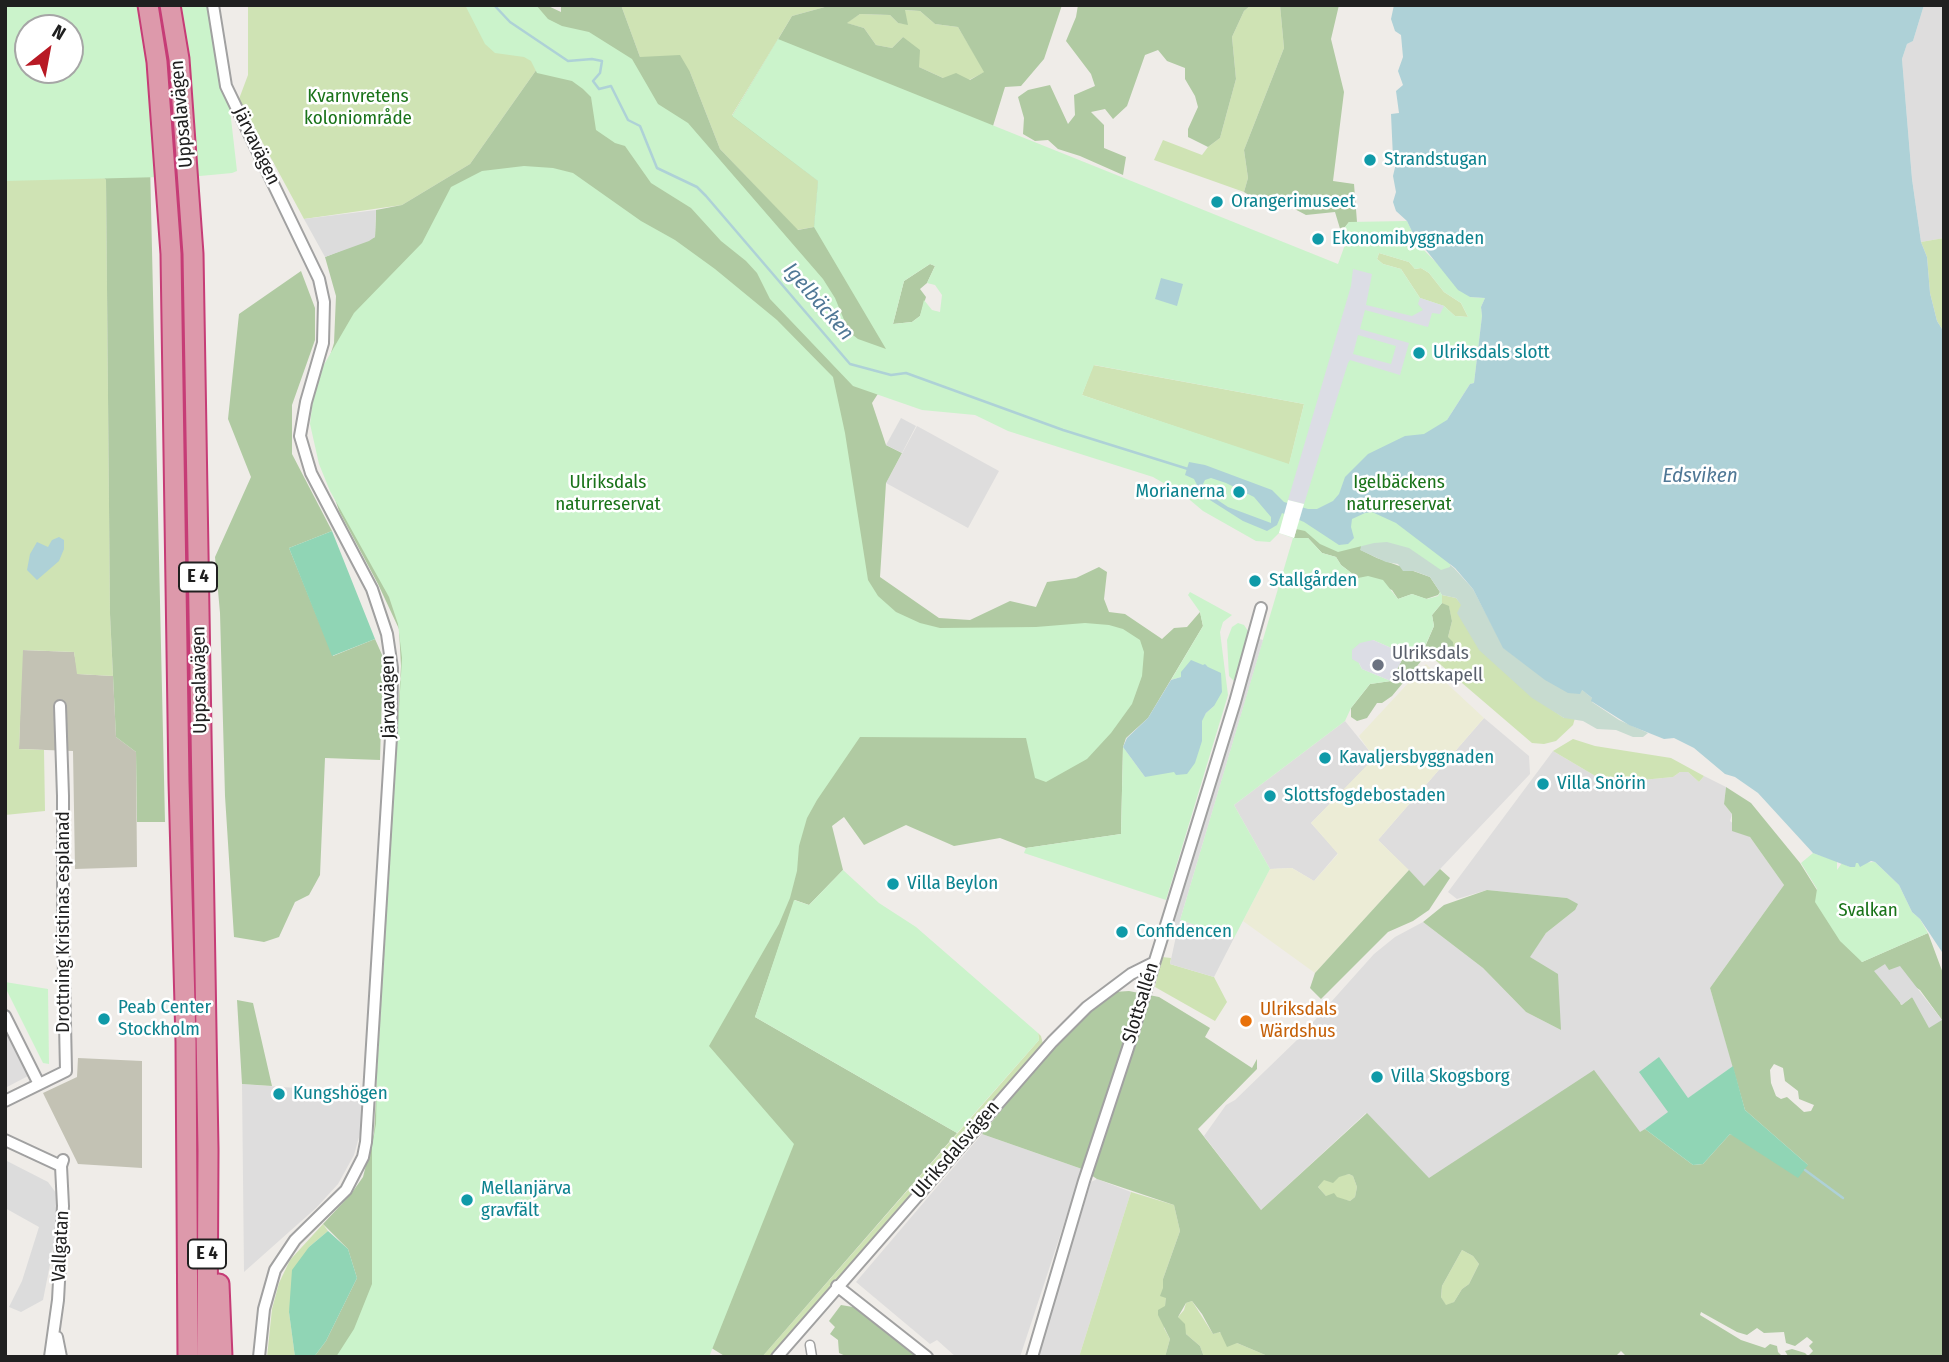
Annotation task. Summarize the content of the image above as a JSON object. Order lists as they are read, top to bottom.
{
  "streets": {
    "highway": ["Uppsalavägen", "E 4"],
    "street": [
      "Järvavägen",
      "Drottning Kristinas esplanad",
      "Slottsallén",
      "Ulriksdalsvägen",
      "Vallgatan"
    ]
  },
  "crossings": [
    ["Uppsalavägen", "E 4"],
    ["Slottsallén", "Ulriksdalsvägen"]
  ],
  "water": ["Igelbäcken", "Edsviken"],
  "parks": [
    "Kvarnvretens koloniområde",
    "Ulriksdals naturreservat",
    "Igelbäckens naturreservat",
    "Svalkan"
  ],
  "places": [
    "Strandstugan",
    "Orangerimuseet",
    "Ekonomibyggnaden",
    "Ulriksdals slott",
    "Morianerna",
    "Stallgården",
    "Ulriksdals slottskapell",
    "Kavaljersbyggnaden",
    "Villa Snörin",
    "Slottsfogdebostaden",
    "Villa Beylon",
    "Confidencen",
    "Peab Center Stockholm",
    "Ulriksdals Wärdshus",
    "Villa Skogsborg",
    "Kungshögen",
    "Mellanjärva gravfält"
  ],
  "north": "top right"
}
